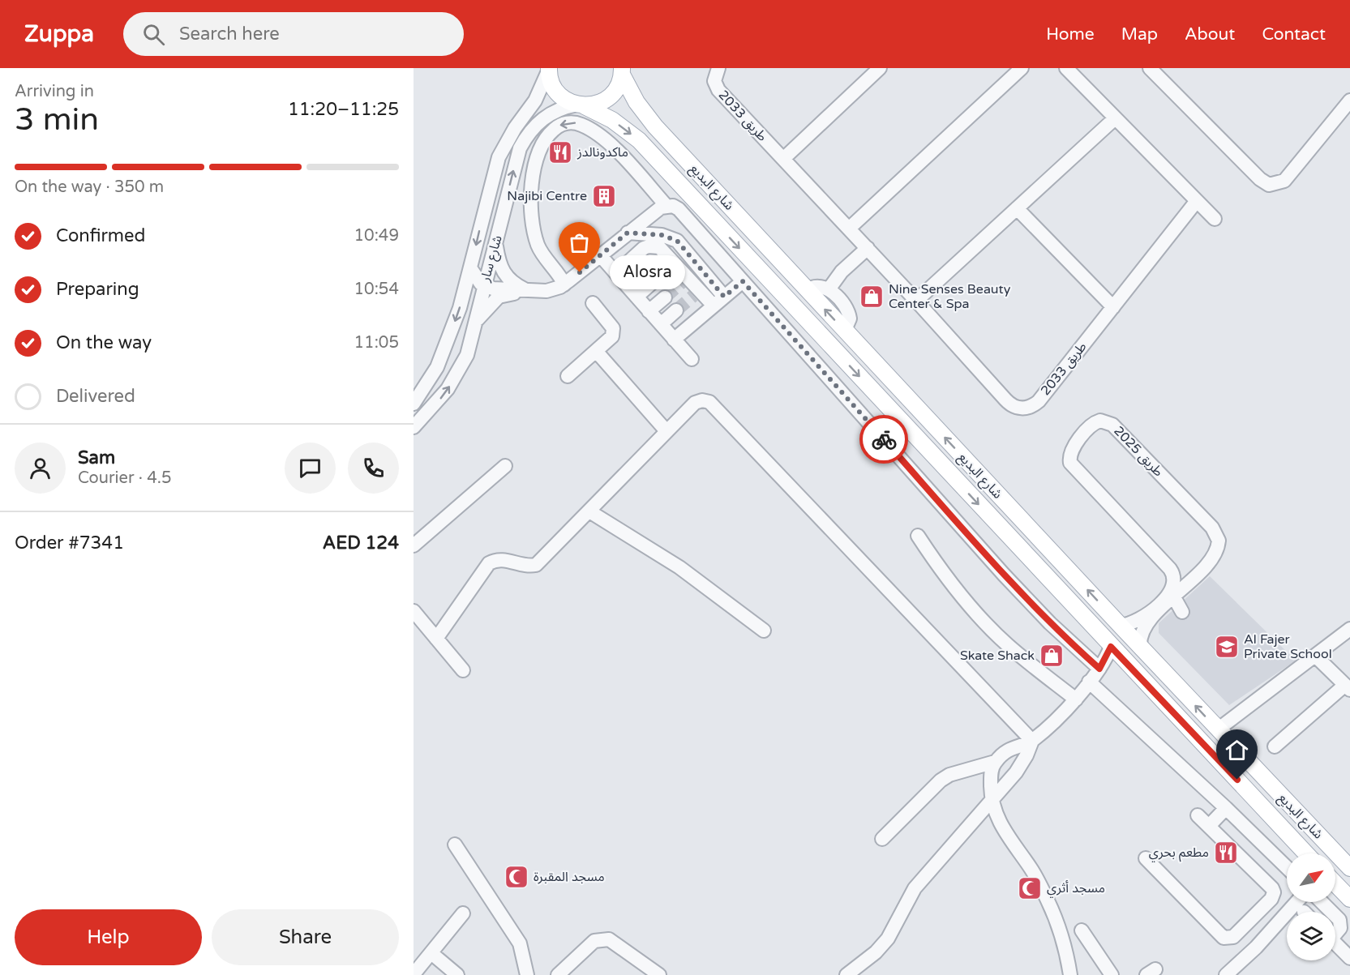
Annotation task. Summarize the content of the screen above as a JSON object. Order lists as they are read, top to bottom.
{
  "streets": {
    "main road": ["شارع البديع"],
    "street": ["طريق 2033", "شارع سار", "طريق 2025"]
  },
  "crossings": [
    ["شارع البديع", "شارع سار"],
    ["شارع البديع", "طريق 2025"]
  ],
  "places": {
    "restaurant": ["ماكدونالدز", "مطعم بحري"],
    "building": ["Najibi Centre"],
    "other": ["Alosra"],
    "shop": ["Nine Senses Beauty Center & Spa", "Skate Shack"],
    "school or university": ["Al Fajer Private School"],
    "mosque": ["مسجد المقبرة", "مسجد أثري"]
  },
  "north": "top right",
  "page": {
    "header": "Zuppa",
    "search": "Search here",
    "nav": [
      "Home",
      "Map",
      "About",
      "Contact"
    ],
    "heading": ["3 min", "Arriving in", "11:20–11:25"],
    "panel": [
      "Sam",
      "Courier · 4.5",
      "Order #7341",
      "AED 124"
    ],
    "bar": "On the way · 350 m",
    "list": [
      ["Confirmed", "10:49"],
      ["Preparing", "10:54"],
      ["On the way", "11:05"],
      "Delivered"
    ],
    "bubble": "Alosra",
    "buttons": ["Help", "Share"]
  }
}
